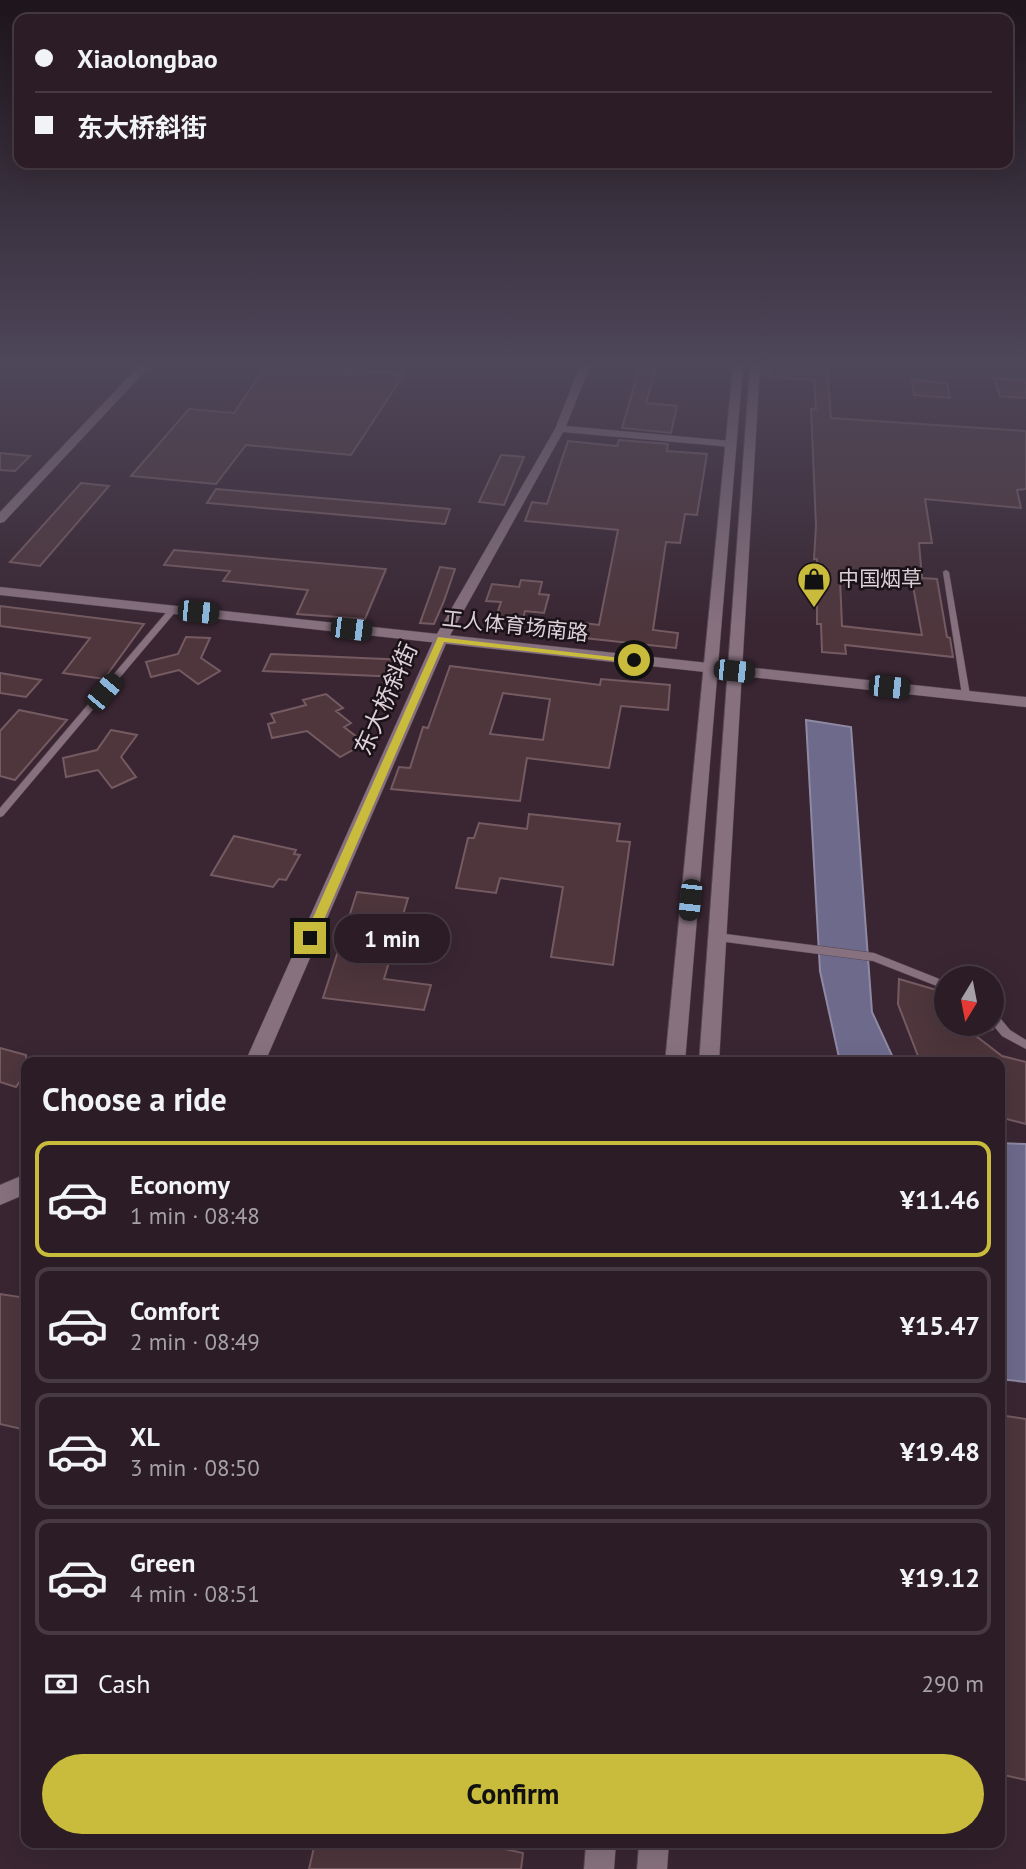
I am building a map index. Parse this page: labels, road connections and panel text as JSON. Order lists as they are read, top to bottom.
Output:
{
  "streets": {
    "street": ["工人体育场南路", "东大桥斜街"]
  },
  "crossings": [
    ["工人体育场南路", "东大桥斜街"]
  ],
  "places": {
    "shop": ["中国烟草"]
  },
  "north": "bottom",
  "page": {
    "banner": ["Xiaolongbao", "东大桥斜街"],
    "bubble": "1 min",
    "heading": "Choose a ride",
    "list": [
      {
        "name": "Economy",
        "note": "1 min · 08:48",
        "value": "¥11.46"
      },
      {
        "name": "Comfort",
        "note": "2 min · 08:49",
        "value": "¥15.47"
      },
      {
        "name": "XL",
        "note": "3 min · 08:50",
        "value": "¥19.48"
      },
      {
        "name": "Green",
        "note": "4 min · 08:51",
        "value": "¥19.12"
      }
    ],
    "pay": ["Cash", "290 m"],
    "buttons": "Confirm"
  }
}
